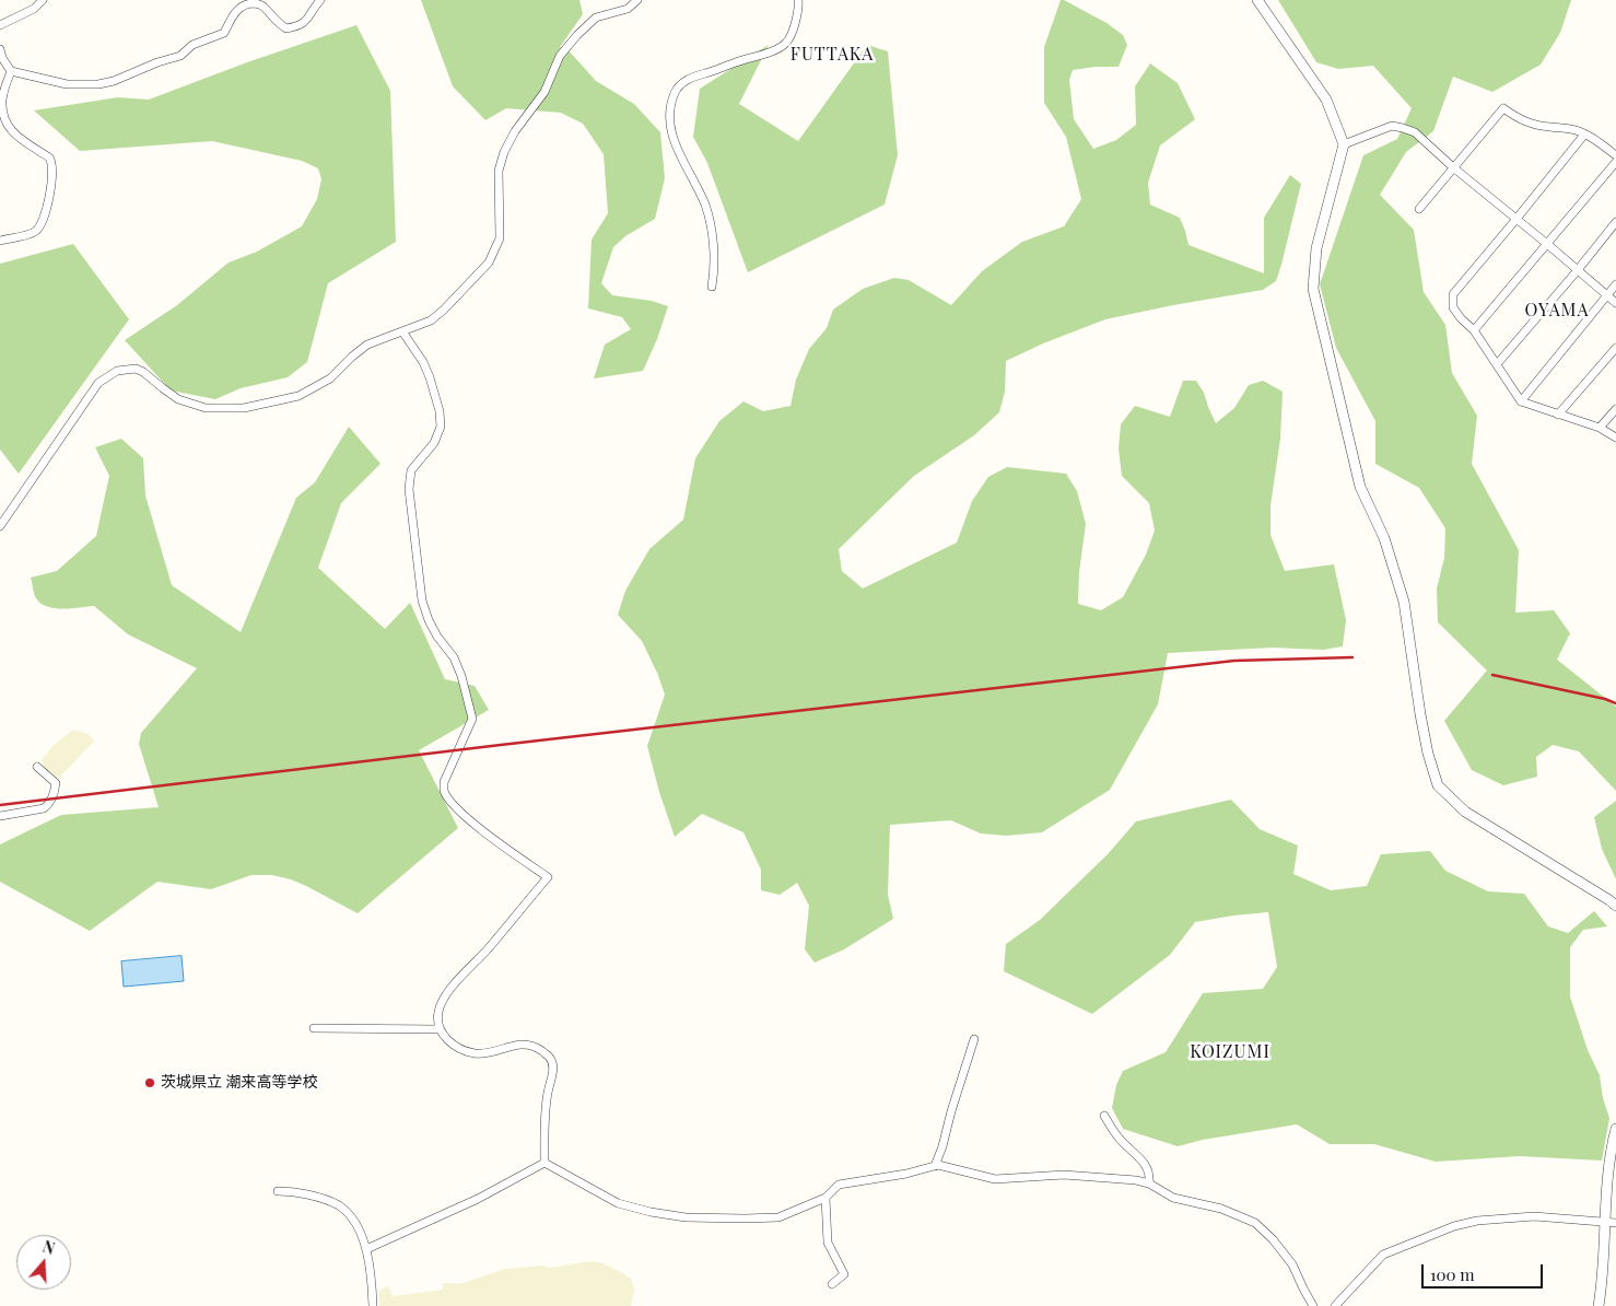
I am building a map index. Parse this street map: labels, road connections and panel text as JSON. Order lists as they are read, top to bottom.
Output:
{
  "districts": ["FUTTAKA", "OYAMA", "KOIZUMI"],
  "places": ["茨城県立 潮来高等学校"],
  "scale_bar": "100 m",
  "north": "top"
}
